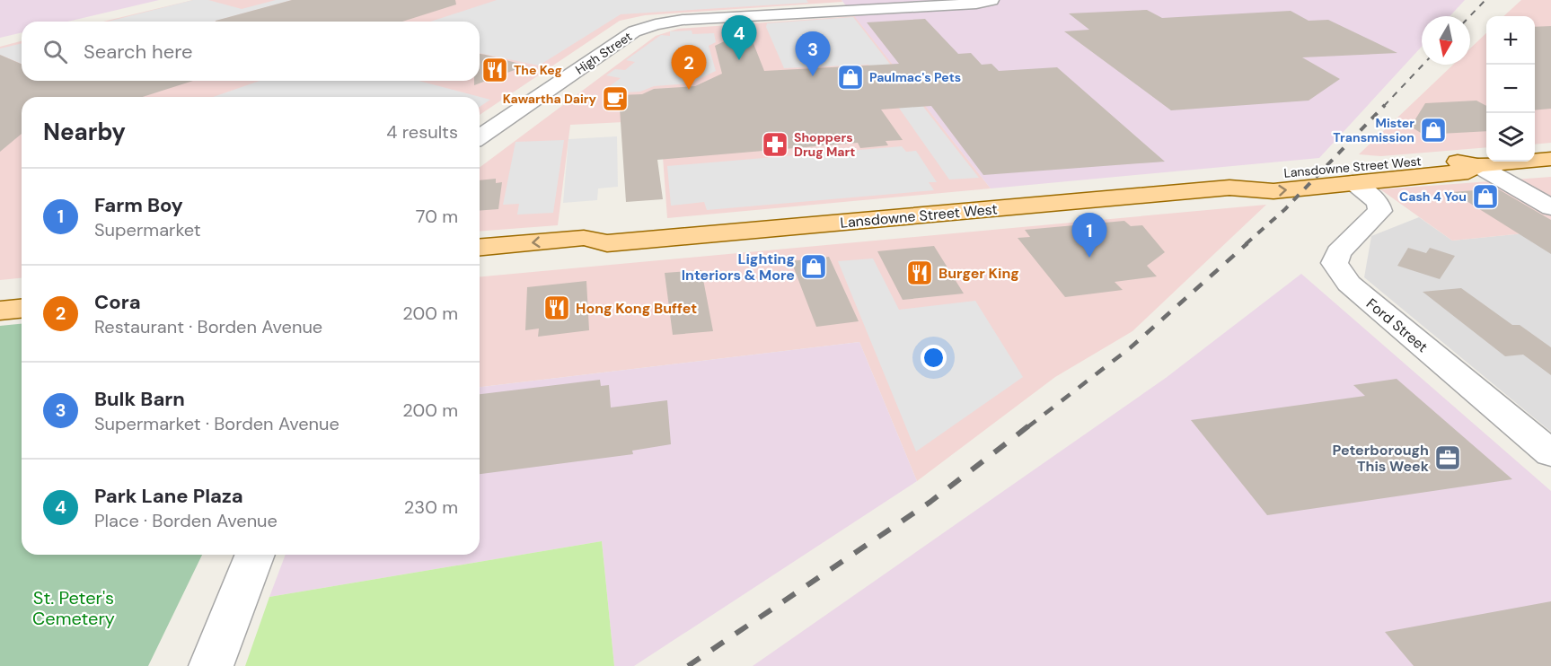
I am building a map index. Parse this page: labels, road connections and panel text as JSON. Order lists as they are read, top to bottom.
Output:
{
  "streets": {
    "main road": ["Lansdowne Street West"],
    "street": ["High Street", "Ford Street"]
  },
  "crossings": [
    ["Lansdowne Street West", "Ford Street"]
  ],
  "parks": ["St. Peter's Cemetery"],
  "places": {
    "restaurant": ["The Keg", "Burger King", "Hong Kong Buffet"],
    "shop": [
      "Paulmac's Pets",
      "Mister Transmission",
      "Cash 4 You",
      "Lighting Interiors & More"
    ],
    "cafe": ["Kawartha Dairy"],
    "pharmacy": ["Shoppers Drug Mart"],
    "office": ["Peterborough This Week"]
  },
  "north": "bottom",
  "page": {
    "pins": [
      "4",
      "3",
      "2",
      "1"
    ],
    "map_buttons": ["+", "−"],
    "search": "Search here",
    "heading": ["Nearby", "4 results"],
    "list": [
      {
        "mark": "1",
        "name": "Farm Boy",
        "note": "Supermarket",
        "value": "70 m"
      },
      {
        "mark": "2",
        "name": "Cora",
        "note": "Restaurant · Borden Avenue",
        "value": "200 m"
      },
      {
        "mark": "3",
        "name": "Bulk Barn",
        "note": "Supermarket · Borden Avenue",
        "value": "200 m"
      },
      {
        "mark": "4",
        "name": "Park Lane Plaza",
        "note": "Place · Borden Avenue",
        "value": "230 m"
      }
    ]
  }
}
